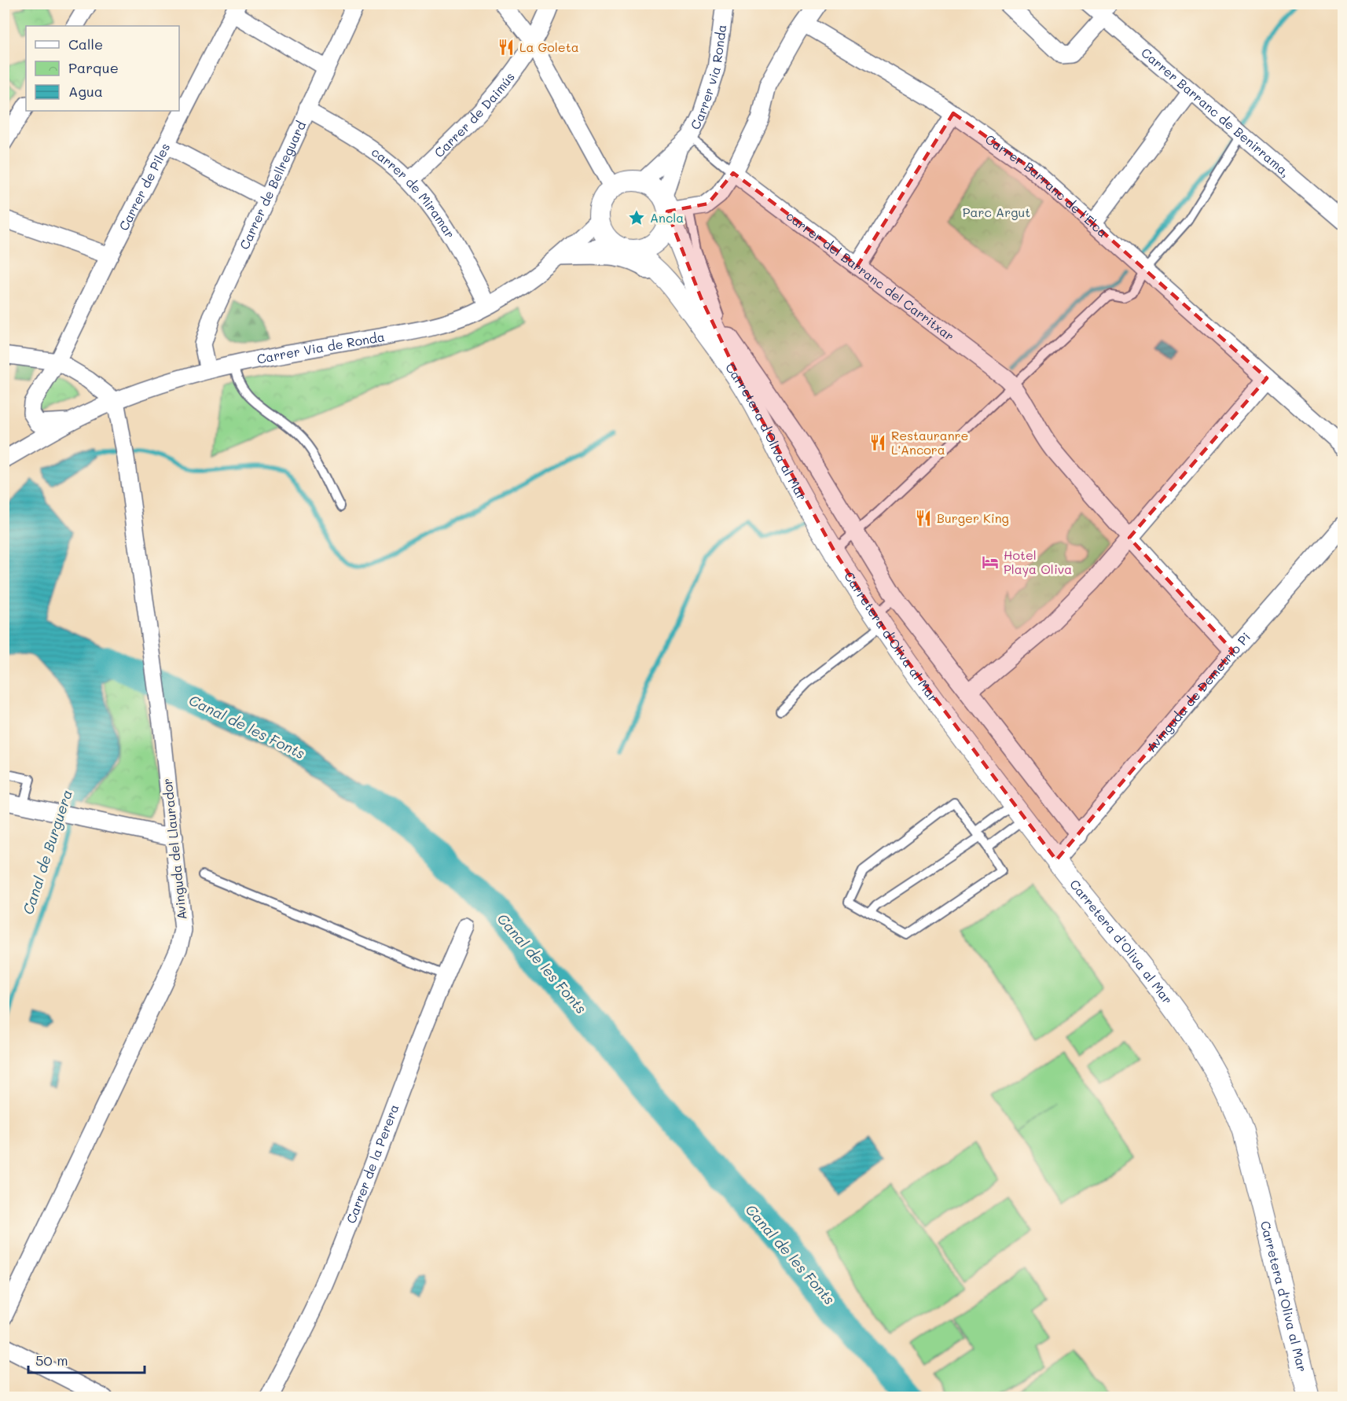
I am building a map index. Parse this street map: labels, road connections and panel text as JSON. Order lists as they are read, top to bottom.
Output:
{
  "streets": {
    "street": [
      "Carrer via Ronda",
      "Carrer de Daimús",
      "Carrer Barranc de Benirrama,",
      "Carrer de Bellreguard",
      "Carrer de Piles",
      "Carrer Barranc de l'Elca",
      "carrer de Miramar",
      "carrer del Barranc del Carritxar",
      "Carrer Via de Ronda",
      "Carretera d'Oliva al Mar",
      "Carretera d’Oliva al Mar",
      "Avinguda de Demetrio Pi",
      "Avinguda del Llaurador",
      "Carrer de la Perera"
    ]
  },
  "crossings": [
    ["Carrer via Ronda", "Carrer Via de Ronda"],
    ["Carrer via Ronda", "Carretera d'Oliva al Mar"],
    ["Carrer de Daimús", "carrer de Miramar"],
    ["Carrer de Bellreguard", "carrer de Miramar"],
    ["Carrer de Bellreguard", "Carrer Via de Ronda"],
    ["Carrer de Piles", "Carrer Via de Ronda"],
    ["carrer de Miramar", "Carrer Via de Ronda"],
    ["Carrer Via de Ronda", "Carretera d'Oliva al Mar"],
    ["Carrer Via de Ronda", "Avinguda del Llaurador"],
    ["Carretera d'Oliva al Mar", "Carretera d’Oliva al Mar"],
    ["Carretera d’Oliva al Mar", "Avinguda de Demetrio Pi"]
  ],
  "water": ["Canal de les Fonts", "Canal de Burguera"],
  "parks": ["Parc Argut"],
  "places": {
    "restaurant": ["La Goleta", "Restauranre L'Ancora", "Burger King"],
    "place": ["Ancla"],
    "hotel": ["Hotel Playa Oliva"]
  },
  "legend": ["Calle", "Parque", "Agua"],
  "scale_bar": "50 m"
}
